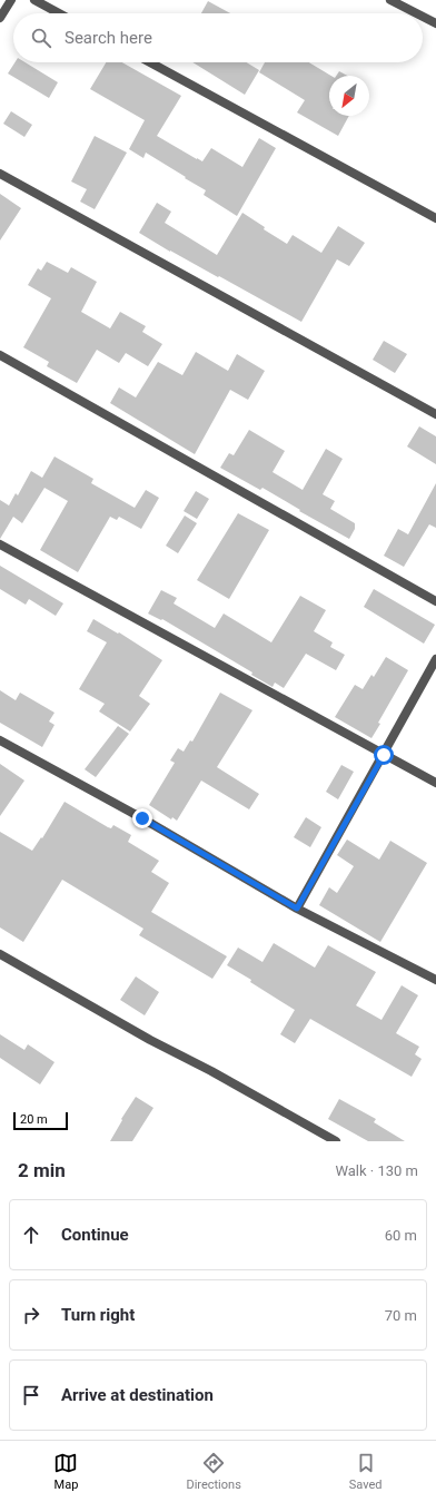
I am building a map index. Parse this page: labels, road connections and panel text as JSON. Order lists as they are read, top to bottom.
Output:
{
  "scale_bar": "20 m",
  "north": "bottom left",
  "page": {
    "search": "Search here",
    "scale": "20 m",
    "heading": ["2 min", "Walk · 130 m"],
    "list": [
      ["Continue", "60 m"],
      ["Turn right", "70 m"],
      "Arrive at destination"
    ],
    "nav": ["Map", "Directions", "Saved"]
  }
}
